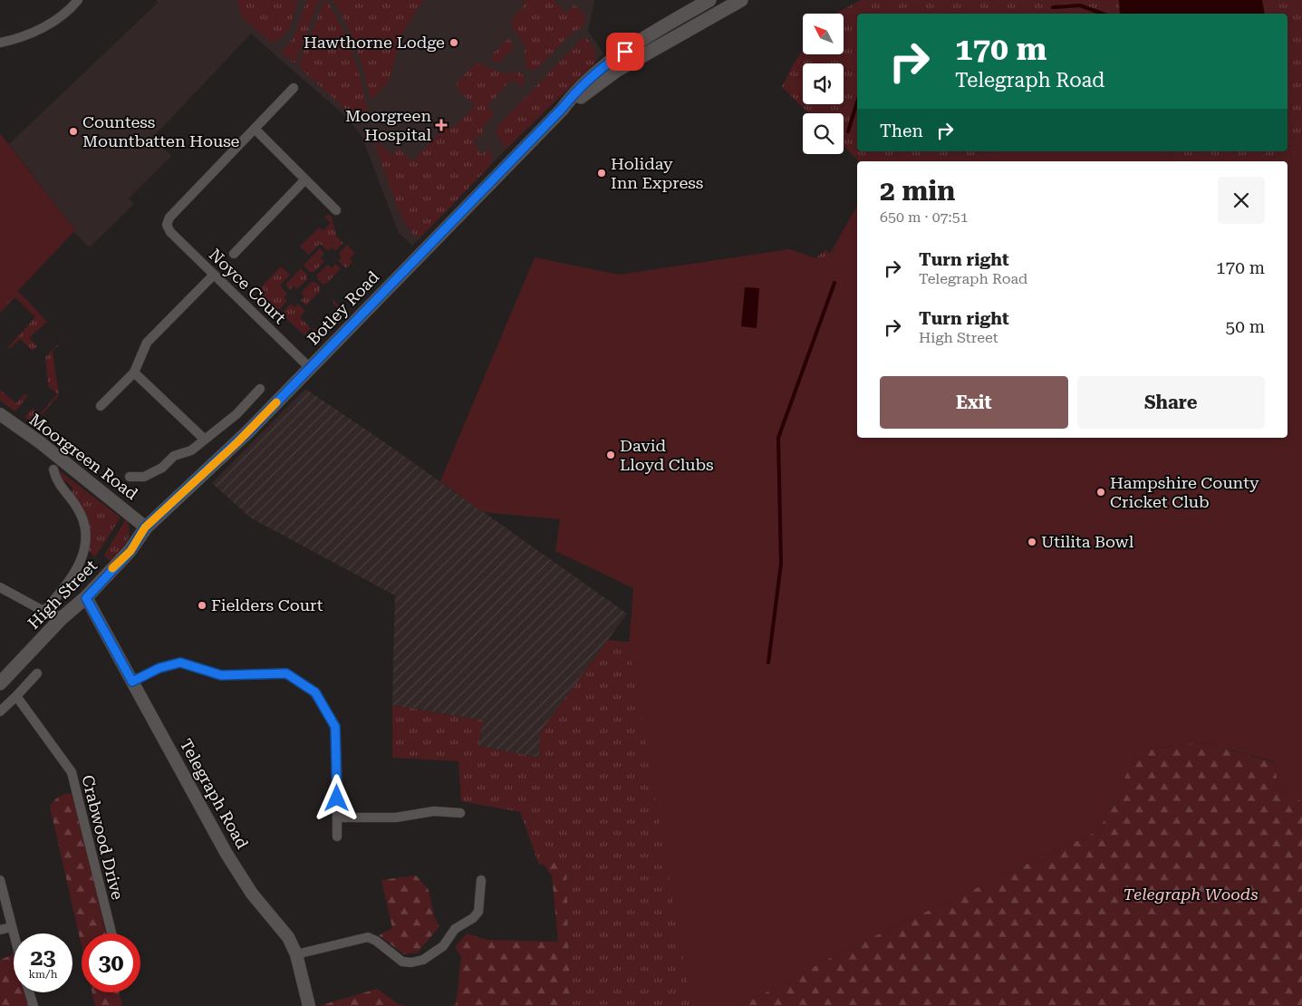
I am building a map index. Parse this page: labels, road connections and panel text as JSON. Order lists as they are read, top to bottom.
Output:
{
  "streets": {
    "main road": ["Botley Road", "High Street"],
    "street": [
      "Noyce Court",
      "Moorgreen Road",
      "Telegraph Road",
      "Crabwood Drive"
    ]
  },
  "crossings": [
    ["Noyce Court", "Botley Road"],
    ["Botley Road", "Moorgreen Road"],
    ["Botley Road", "High Street"],
    ["Moorgreen Road", "High Street"],
    ["High Street", "Telegraph Road"]
  ],
  "parks": ["Telegraph Woods"],
  "places": {
    "other": [
      "Hawthorne Lodge",
      "Countess Mountbatten House",
      "Holiday Inn Express",
      "David Lloyd Clubs",
      "Hampshire County Cricket Club",
      "Utilita Bowl",
      "Fielders Court"
    ],
    "health": ["Moorgreen Hospital"]
  },
  "north": "top left",
  "page": {
    "turn": ["170 m", "Telegraph Road"],
    "then": "Then",
    "heading": ["2 min", "650 m · 07:51"],
    "list": [
      {
        "name": "Turn right",
        "note": "Telegraph Road",
        "value": "170 m"
      },
      {
        "name": "Turn right",
        "note": "High Street",
        "value": "50 m"
      }
    ],
    "buttons": ["Exit", "Share"],
    "speed": "23 km/h",
    "limit": "30"
  }
}
